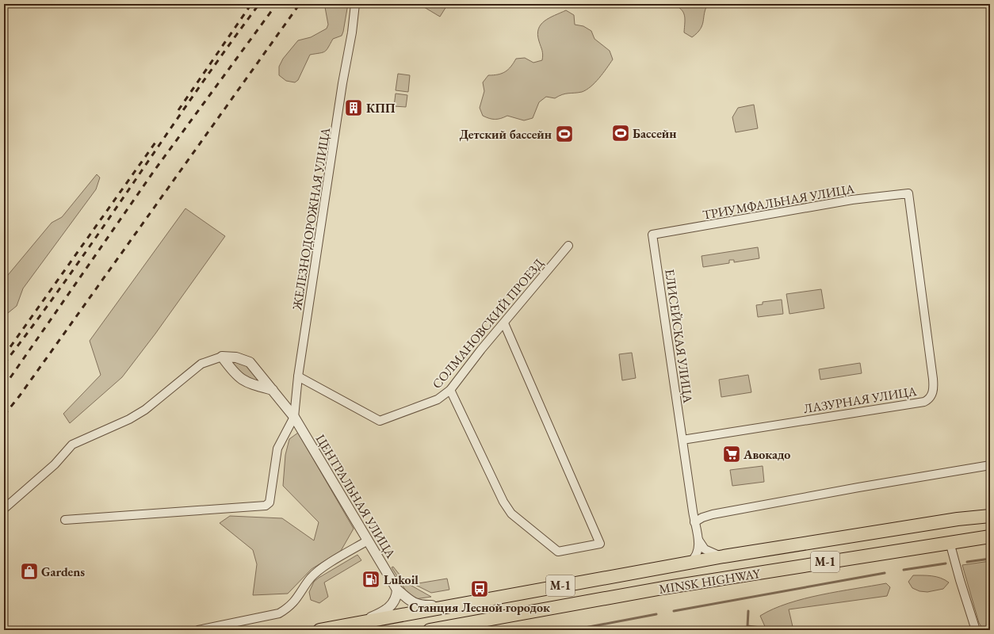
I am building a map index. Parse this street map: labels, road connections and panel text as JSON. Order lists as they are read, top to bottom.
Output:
{
  "streets": {
    "highway": ["М-1", "MINSK HIGHWAY"],
    "street": [
      "ТРИУМФАЛЬНАЯ УЛИЦА",
      "ЖЕЛЕЗНОДОРОЖНАЯ УЛИЦА",
      "СОЛМАНОВСКИЙ ПРОЕЗД",
      "ЕЛИСЕЙСКАЯ УЛИЦА",
      "ЛАЗУРНАЯ УЛИЦА",
      "ЦЕНТРАЛЬНАЯ УЛИЦА"
    ]
  },
  "crossings": [
    ["ТРИУМФАЛЬНАЯ УЛИЦА", "ЕЛИСЕЙСКАЯ УЛИЦА"],
    ["ТРИУМФАЛЬНАЯ УЛИЦА", "ЛАЗУРНАЯ УЛИЦА"],
    ["ЖЕЛЕЗНОДОРОЖНАЯ УЛИЦА", "СОЛМАНОВСКИЙ ПРОЕЗД"],
    ["ЖЕЛЕЗНОДОРОЖНАЯ УЛИЦА", "ЦЕНТРАЛЬНАЯ УЛИЦА"],
    ["ЕЛИСЕЙСКАЯ УЛИЦА", "ЛАЗУРНАЯ УЛИЦА"],
    ["ЕЛИСЕЙСКАЯ УЛИЦА", "MINSK HIGHWAY"],
    ["ЦЕНТРАЛЬНАЯ УЛИЦА", "MINSK HIGHWAY"]
  ],
  "places": {
    "building": ["КПП"],
    "sports": ["Бассейн", "Детский бассейн"],
    "supermarket": ["Авокадо"],
    "shop": ["Gardens"],
    "fuel station": ["Lukoil"],
    "bus stop": ["Станция Лесной городок"]
  }
}
